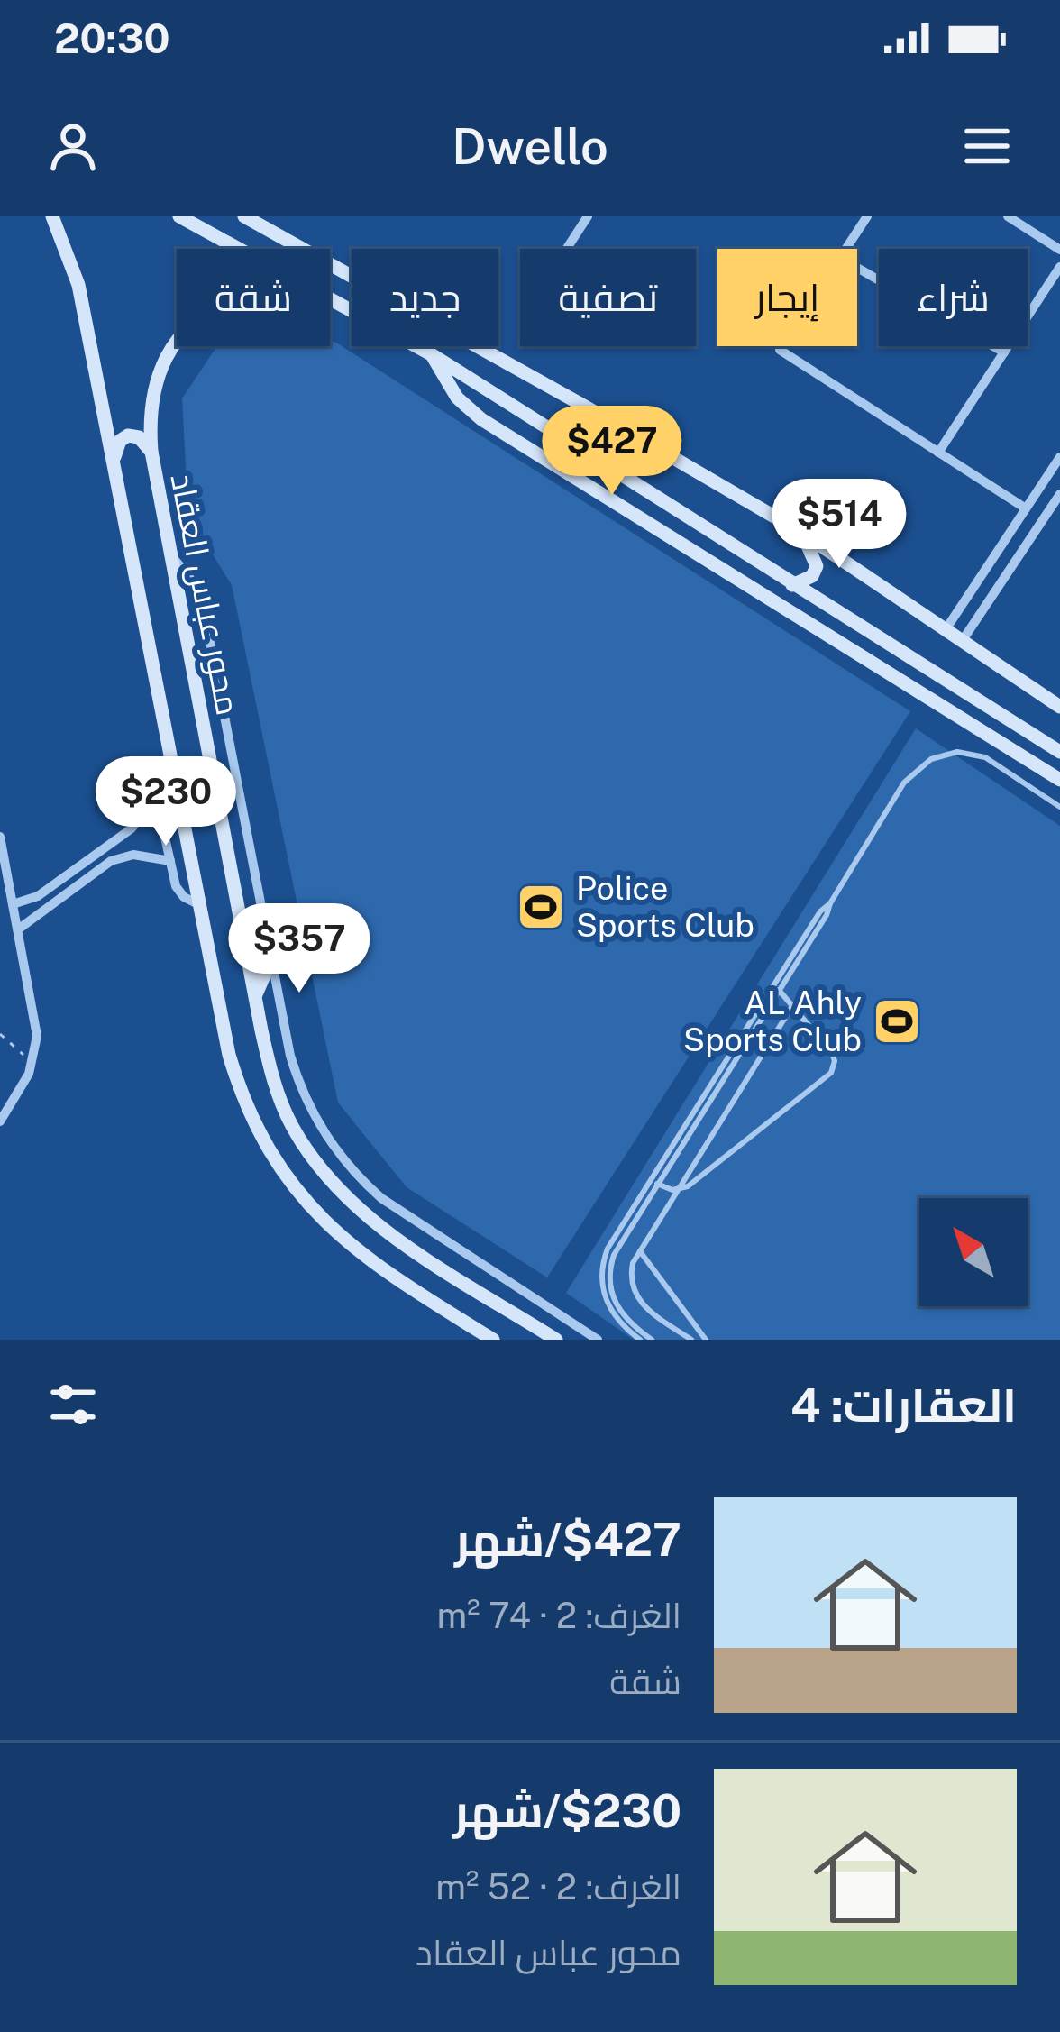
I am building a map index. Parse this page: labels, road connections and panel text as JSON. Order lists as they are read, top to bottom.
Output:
{
  "streets": {
    "main road": ["محور عباس العقاد"]
  },
  "places": {
    "sports": ["Police Sports Club", "AL Ahly Sports Club"]
  },
  "north": "top left",
  "page": {
    "status": "20:30",
    "header": "Dwello",
    "chip": [
      "شراء",
      "إيجار",
      "تصفية",
      "جديد",
      "شقة"
    ],
    "price": [
      "$427",
      "$514",
      "$230",
      "$357"
    ],
    "heading": "العقارات: 4",
    "list": [
      {
        "name": "$427/شهر",
        "note": "الغرف: 2 · 74 m² · شقة"
      },
      {
        "name": "$230/شهر",
        "note": "الغرف: 2 · 52 m² · محور عباس العقاد"
      }
    ]
  }
}
